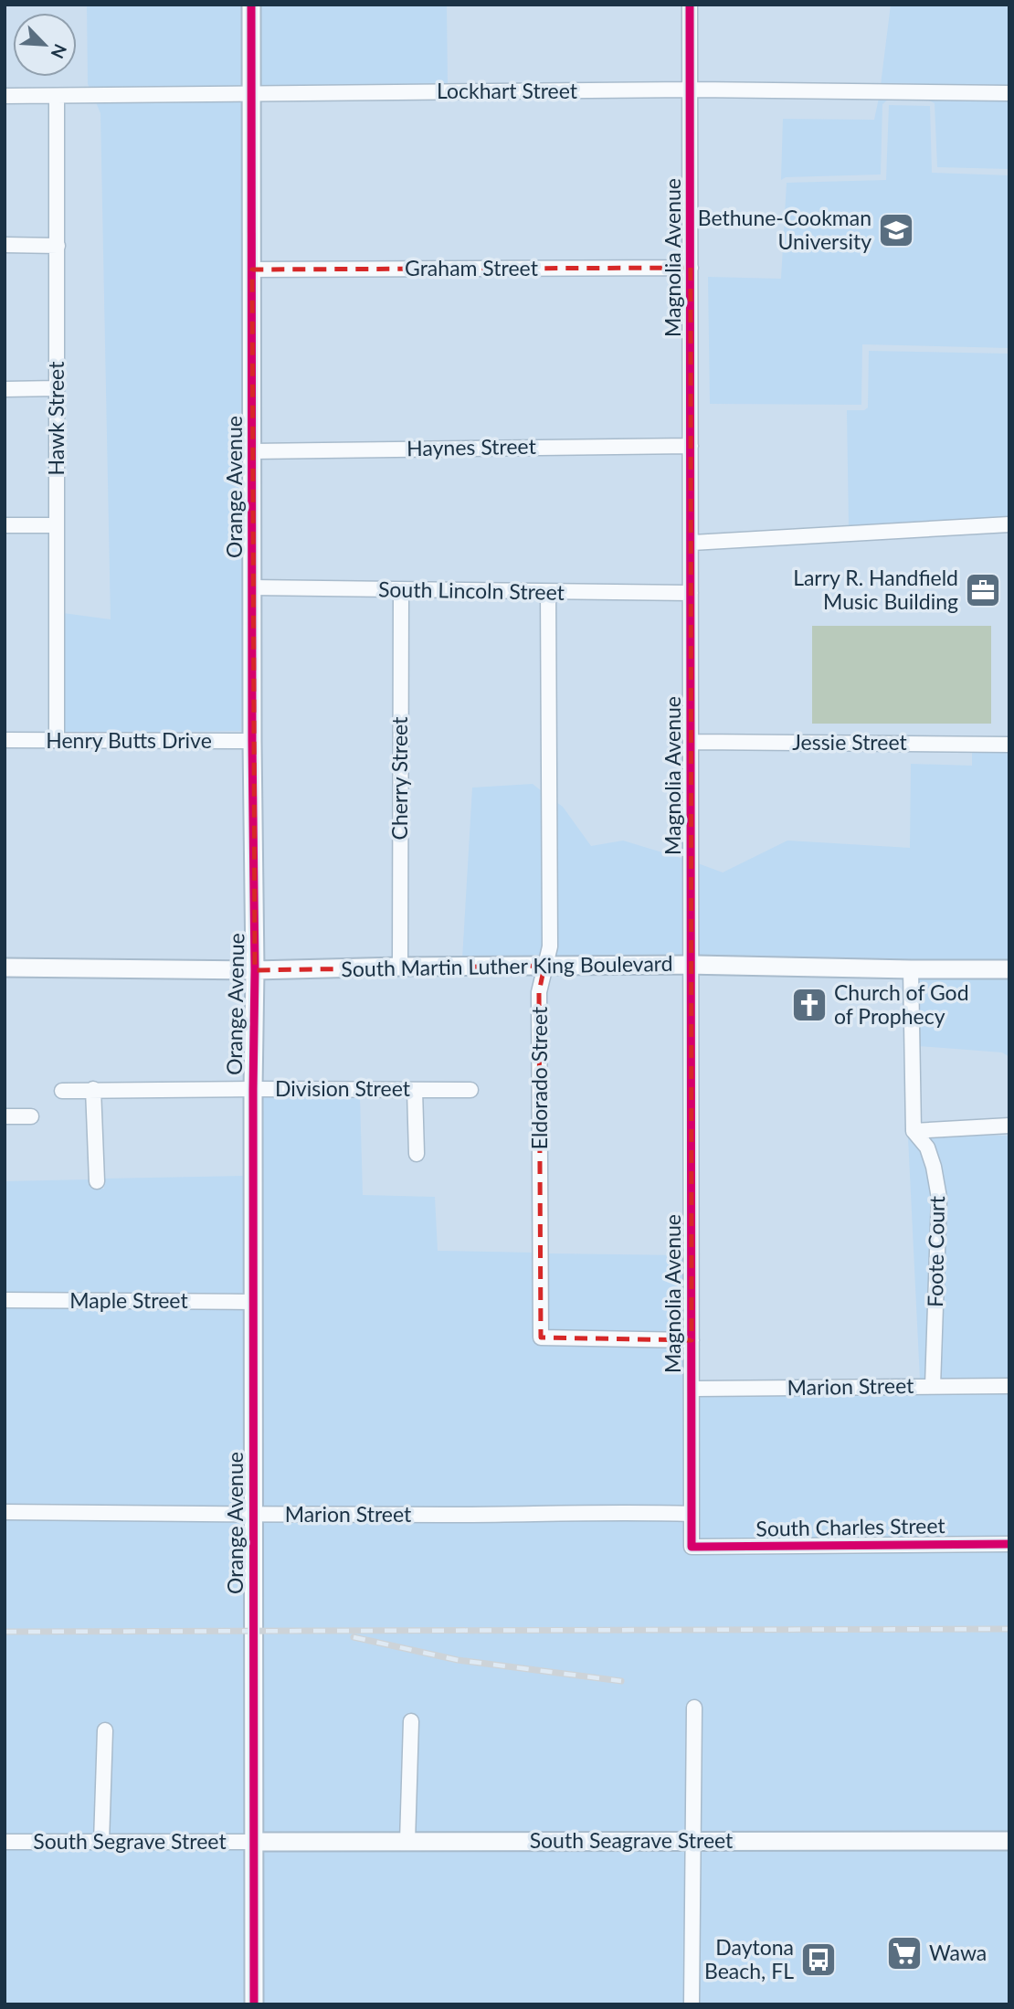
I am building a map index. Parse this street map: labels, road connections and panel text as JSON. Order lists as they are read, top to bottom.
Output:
{
  "streets": {
    "street": [
      "Lockhart Street",
      "Magnolia Avenue",
      "Graham Street",
      "Hawk Street",
      "Haynes Street",
      "Orange Avenue",
      "South Lincoln Street",
      "Henry Butts Drive",
      "Jessie Street",
      "Cherry Street",
      "South Martin Luther King Boulevard",
      "Eldorado Street",
      "Division Street",
      "Foote Court",
      "Maple Street",
      "Marion Street",
      "South Charles Street",
      "South Seagrave Street",
      "South Segrave Street"
    ]
  },
  "crossings": [
    ["Lockhart Street", "Magnolia Avenue"],
    ["Lockhart Street", "Hawk Street"],
    ["Lockhart Street", "Orange Avenue"],
    ["Magnolia Avenue", "Graham Street"],
    ["Magnolia Avenue", "Haynes Street"],
    ["Magnolia Avenue", "South Lincoln Street"],
    ["Magnolia Avenue", "Jessie Street"],
    ["Magnolia Avenue", "South Martin Luther King Boulevard"],
    ["Magnolia Avenue", "Eldorado Street"],
    ["Magnolia Avenue", "Marion Street"],
    ["Magnolia Avenue", "South Charles Street"],
    ["Graham Street", "Orange Avenue"],
    ["Hawk Street", "Henry Butts Drive"],
    ["Haynes Street", "Orange Avenue"],
    ["Orange Avenue", "South Lincoln Street"],
    ["Orange Avenue", "Henry Butts Drive"],
    ["Orange Avenue", "South Martin Luther King Boulevard"],
    ["Orange Avenue", "Division Street"],
    ["Orange Avenue", "Maple Street"],
    ["Orange Avenue", "Marion Street"],
    ["Orange Avenue", "South Seagrave Street"],
    ["Orange Avenue", "South Segrave Street"],
    ["South Lincoln Street", "Cherry Street"],
    ["South Lincoln Street", "Eldorado Street"],
    ["Cherry Street", "South Martin Luther King Boulevard"],
    ["South Martin Luther King Boulevard", "Eldorado Street"],
    ["Foote Court", "Marion Street"],
    ["South Seagrave Street", "South Segrave Street"]
  ],
  "places": {
    "school or university": ["Bethune-Cookman University"],
    "office": ["Larry R. Handfield Music Building"],
    "church": ["Church of God of Prophecy"],
    "supermarket": ["Wawa"],
    "bus stop": ["Daytona Beach, FL"]
  },
  "north": "bottom right"
}
